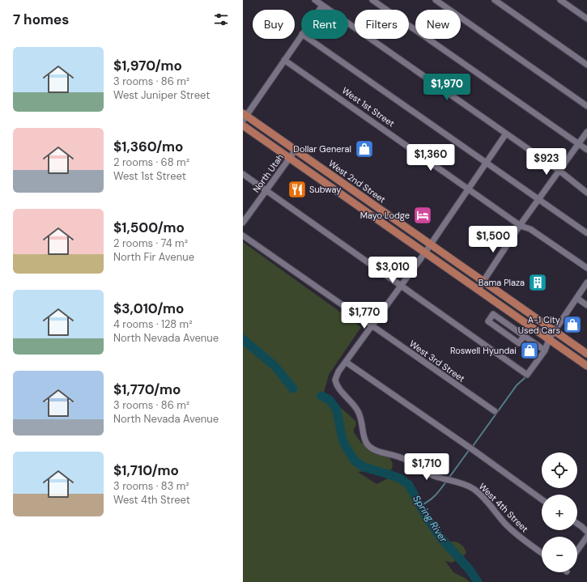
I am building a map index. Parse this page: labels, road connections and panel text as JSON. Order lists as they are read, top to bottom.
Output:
{
  "streets": {
    "main road": ["West 2nd Street"],
    "street": [
      "West 1st Street",
      "North Utah",
      "West 3rd Street",
      "West 4th Street"
    ]
  },
  "crossings": [
    ["North Utah", "West 2nd Street"]
  ],
  "water": ["Spring River"],
  "places": {
    "shop": ["Dollar General", "A-1 City Used Cars", "Roswell Hyundai"],
    "restaurant": ["Subway"],
    "hotel": ["Mayo Lodge"],
    "building": ["Bama Plaza"]
  },
  "page": {
    "heading": "7 homes",
    "chip": [
      "Buy",
      "Rent",
      "Filters",
      "New"
    ],
    "list": [
      {
        "name": "$1,970/mo",
        "note": "3 rooms · 86 m² · West Juniper Street"
      },
      {
        "name": "$1,360/mo",
        "note": "2 rooms · 68 m² · West 1st Street"
      },
      {
        "name": "$1,500/mo",
        "note": "2 rooms · 74 m² · North Fir Avenue"
      },
      {
        "name": "$3,010/mo",
        "note": "4 rooms · 128 m² · North Nevada Avenue"
      },
      {
        "name": "$1,770/mo",
        "note": "3 rooms · 86 m² · North Nevada Avenue"
      },
      {
        "name": "$1,710/mo",
        "note": "3 rooms · 83 m² · West 4th Street"
      }
    ],
    "price": [
      "$1,970",
      "$1,360",
      "$923",
      "$1,500",
      "$3,010",
      "$1,770",
      "$1,710"
    ],
    "map_buttons": ["+", "−"]
  }
}
